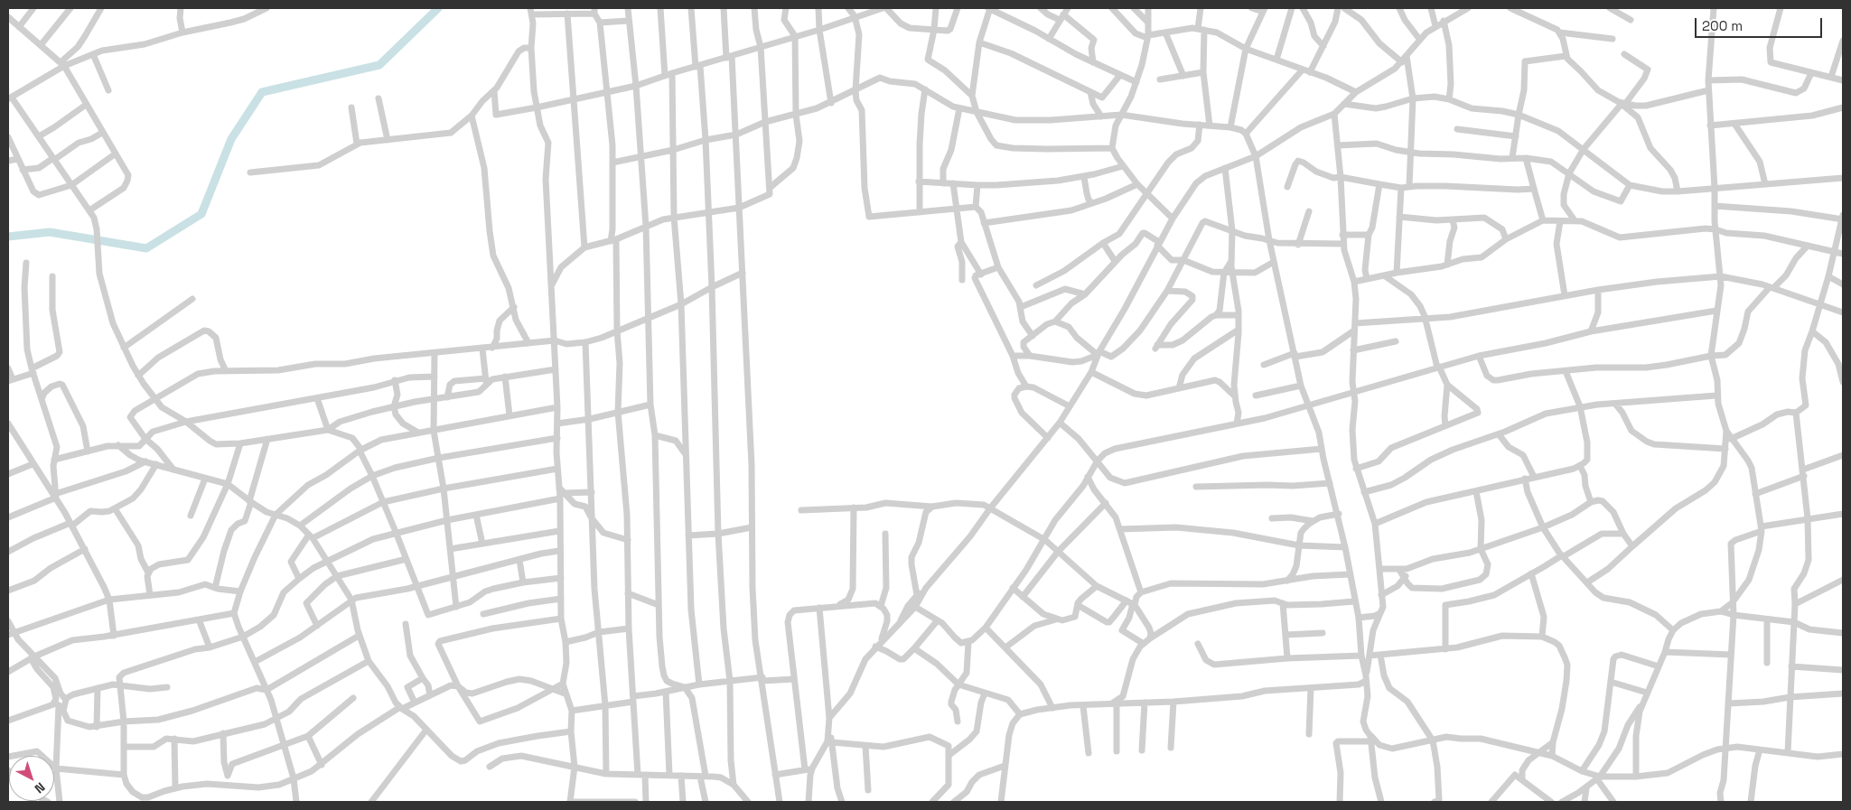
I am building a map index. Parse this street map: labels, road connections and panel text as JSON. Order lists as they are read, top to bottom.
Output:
{
  "scale_bar": "200 m",
  "north": "bottom right"
}
